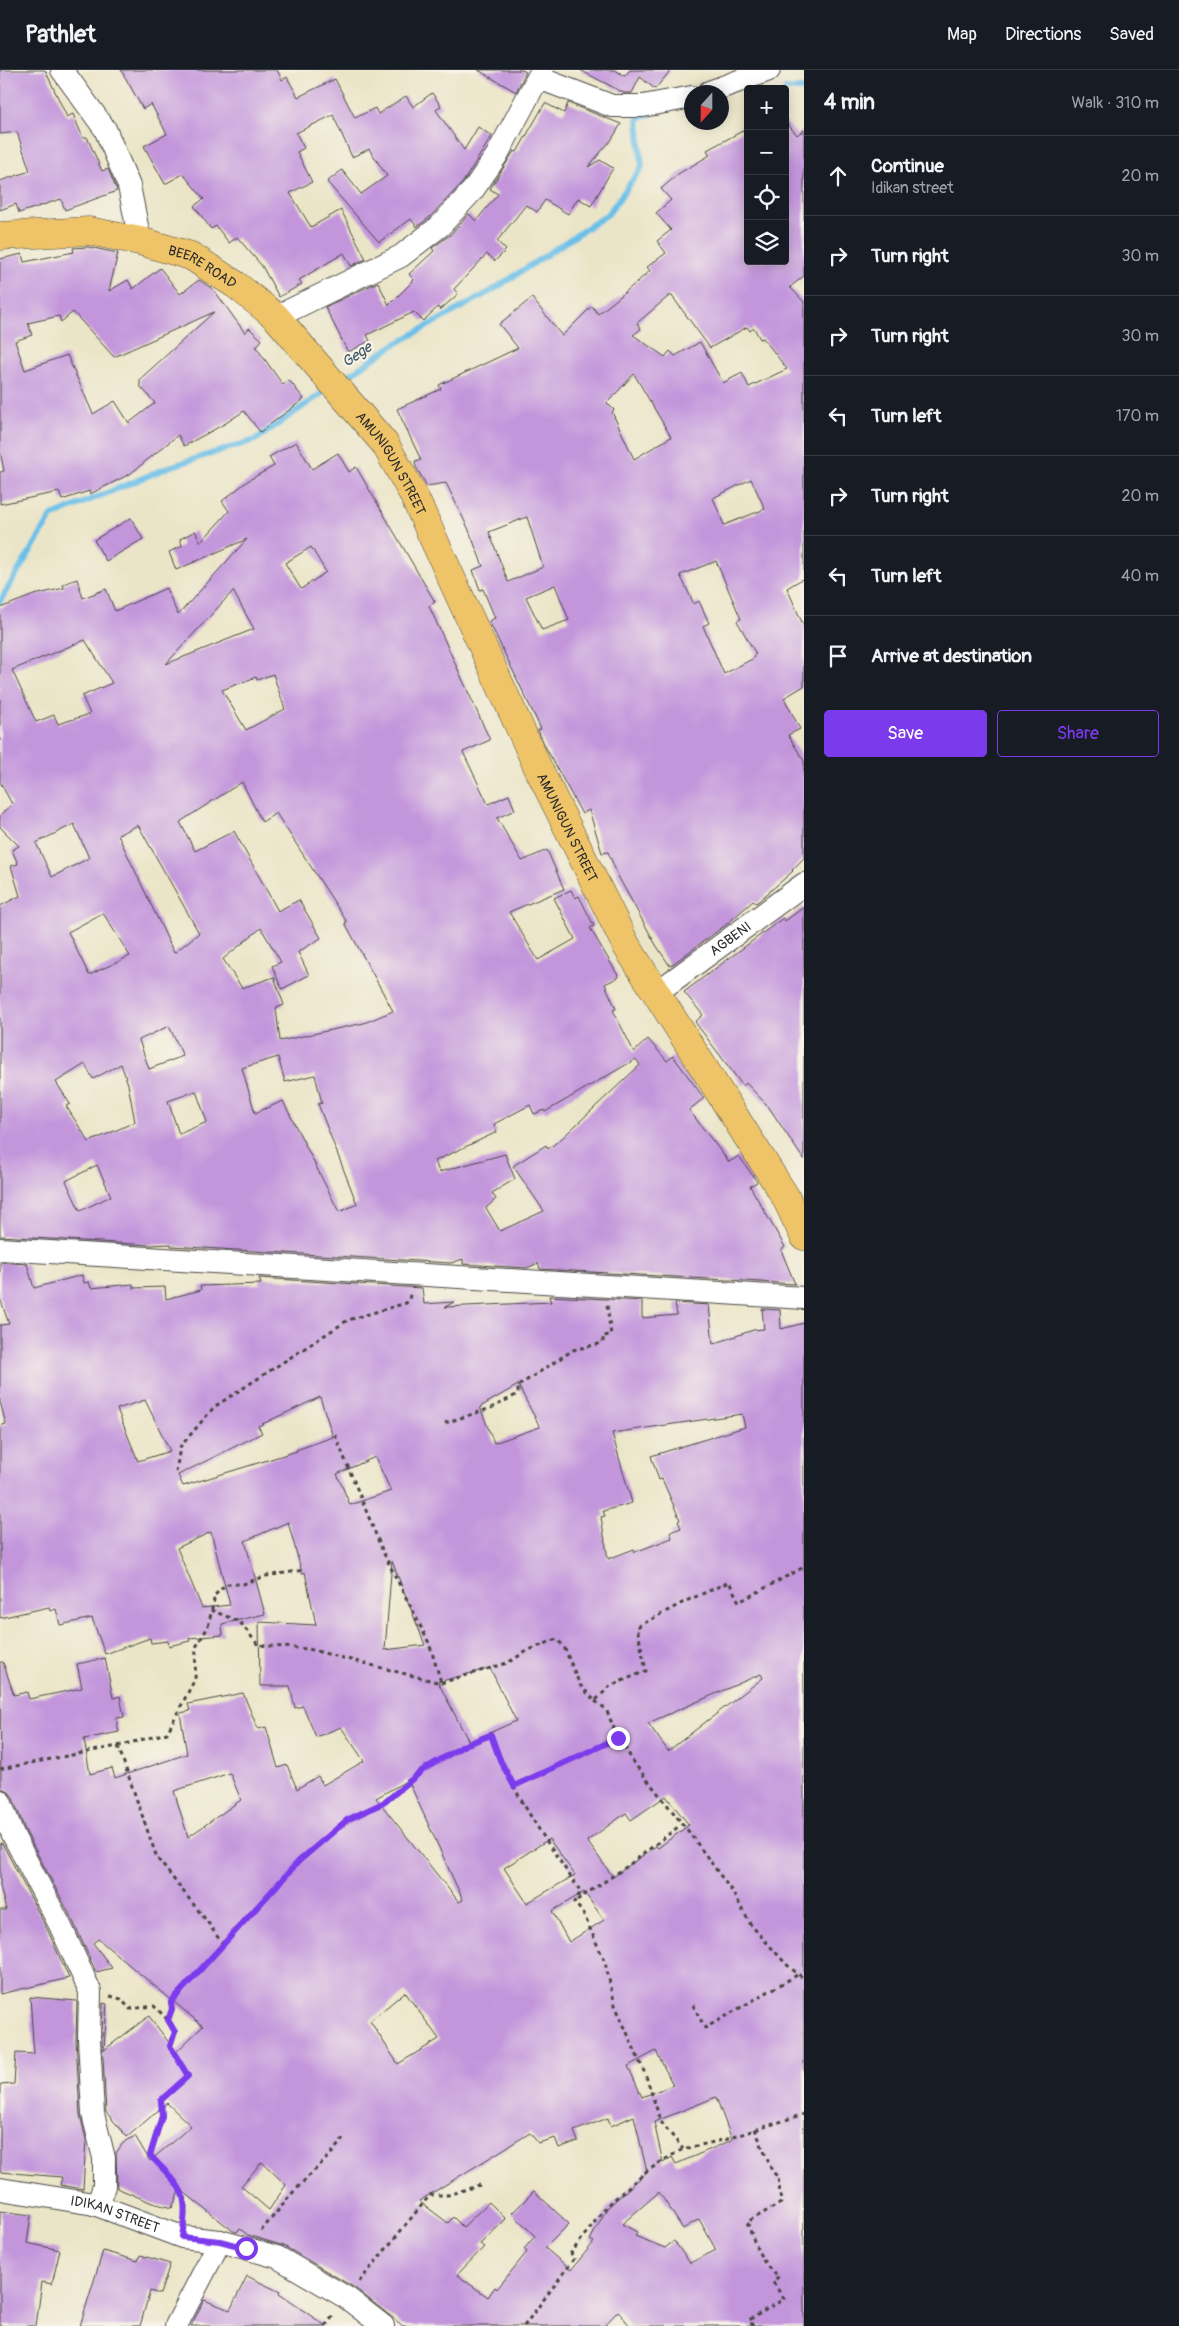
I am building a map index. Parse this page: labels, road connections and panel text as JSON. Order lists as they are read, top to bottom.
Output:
{
  "streets": {
    "main road": ["BEERE ROAD", "AMUNIGUN STREET"],
    "street": ["AGBENI", "IDIKAN STREET"]
  },
  "crossings": [
    ["BEERE ROAD", "AMUNIGUN STREET"],
    ["AMUNIGUN STREET", "AGBENI"]
  ],
  "water": ["Gege"],
  "north": "bottom",
  "page": {
    "header": "Pathlet",
    "nav": ["Map", "Directions", "Saved"],
    "heading": ["4 min", "Walk · 310 m"],
    "map_buttons": ["+", "−"],
    "list": [
      ["Continue", "Idikan street", "20 m"],
      ["Turn right", "30 m"],
      ["Turn right", "30 m"],
      ["Turn left", "170 m"],
      ["Turn right", "20 m"],
      ["Turn left", "40 m"],
      "Arrive at destination"
    ],
    "buttons": ["Save", "Share"]
  }
}
